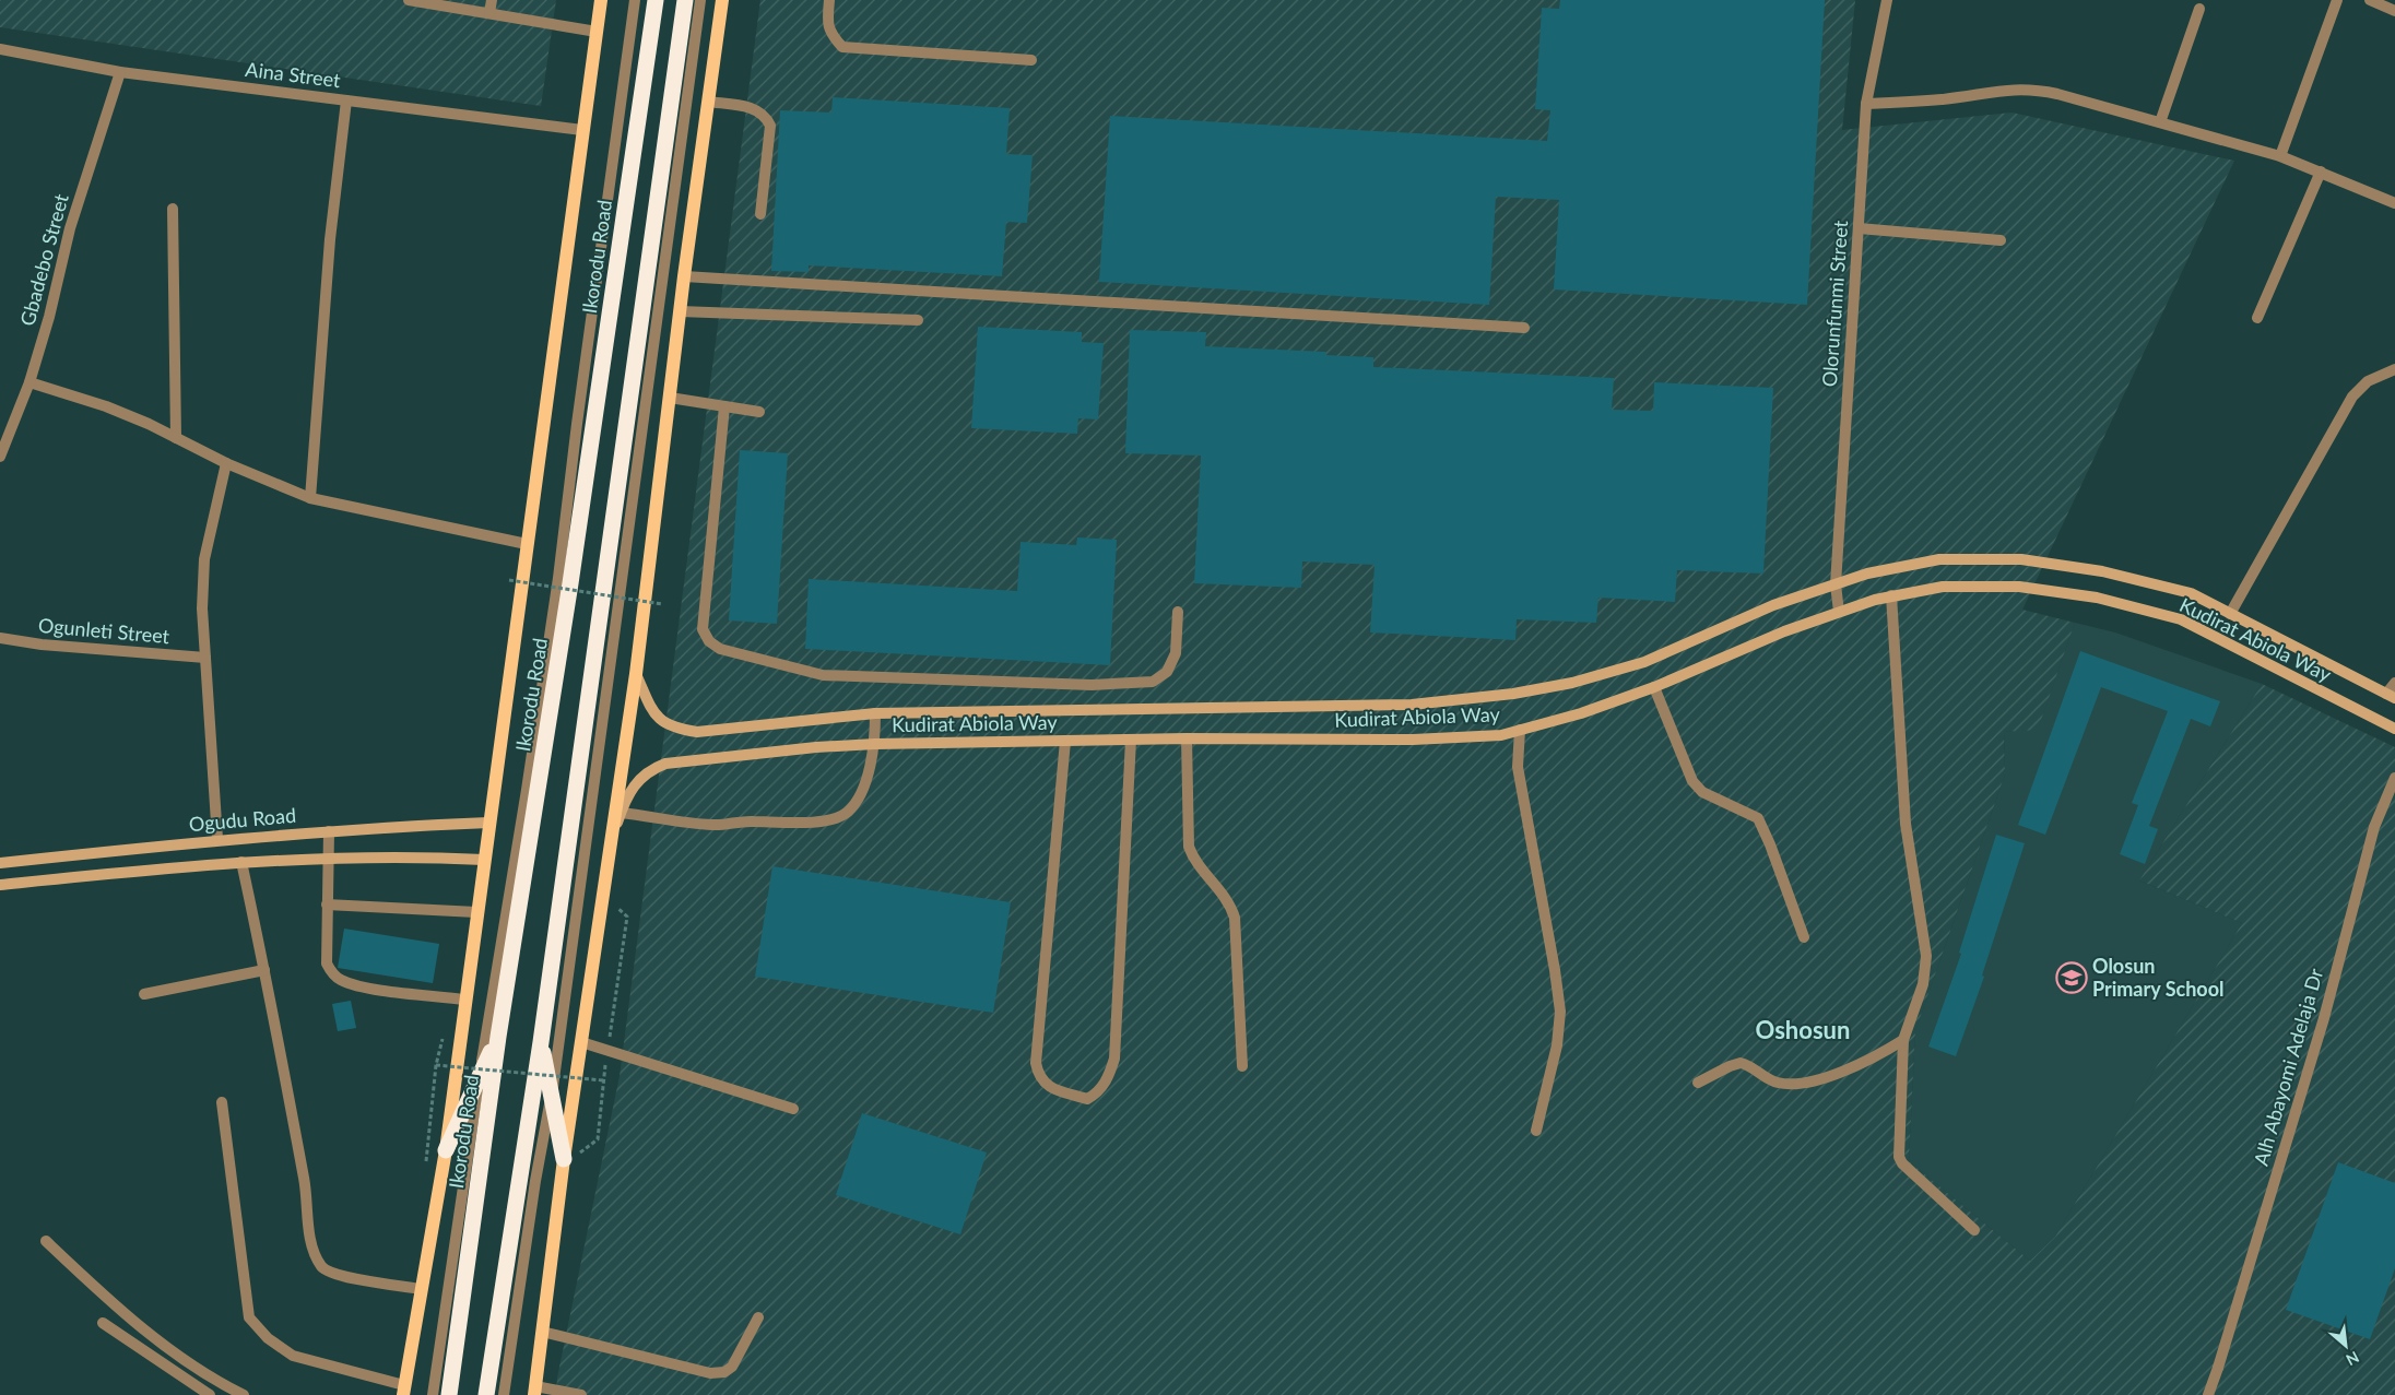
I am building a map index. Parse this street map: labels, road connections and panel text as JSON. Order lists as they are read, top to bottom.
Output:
{
  "streets": {
    "highway": ["Ikorodu Road"],
    "main road": ["Kudirat Abiola Way", "Ogudu Road"],
    "street": [
      "Aina Street",
      "Gbadebo Street",
      "Olorunfunmi Street",
      "Ogunleti Street",
      "Alh Abayomi Adelaja Dr"
    ]
  },
  "crossings": [
    ["Aina Street", "Ikorodu Road"],
    ["Aina Street", "Gbadebo Street"],
    ["Ikorodu Road", "Ogudu Road"],
    ["Olorunfunmi Street", "Kudirat Abiola Way"]
  ],
  "districts": ["Oshosun"],
  "places": {
    "school or university": ["Olosun Primary School"]
  },
  "north": "bottom right"
}
